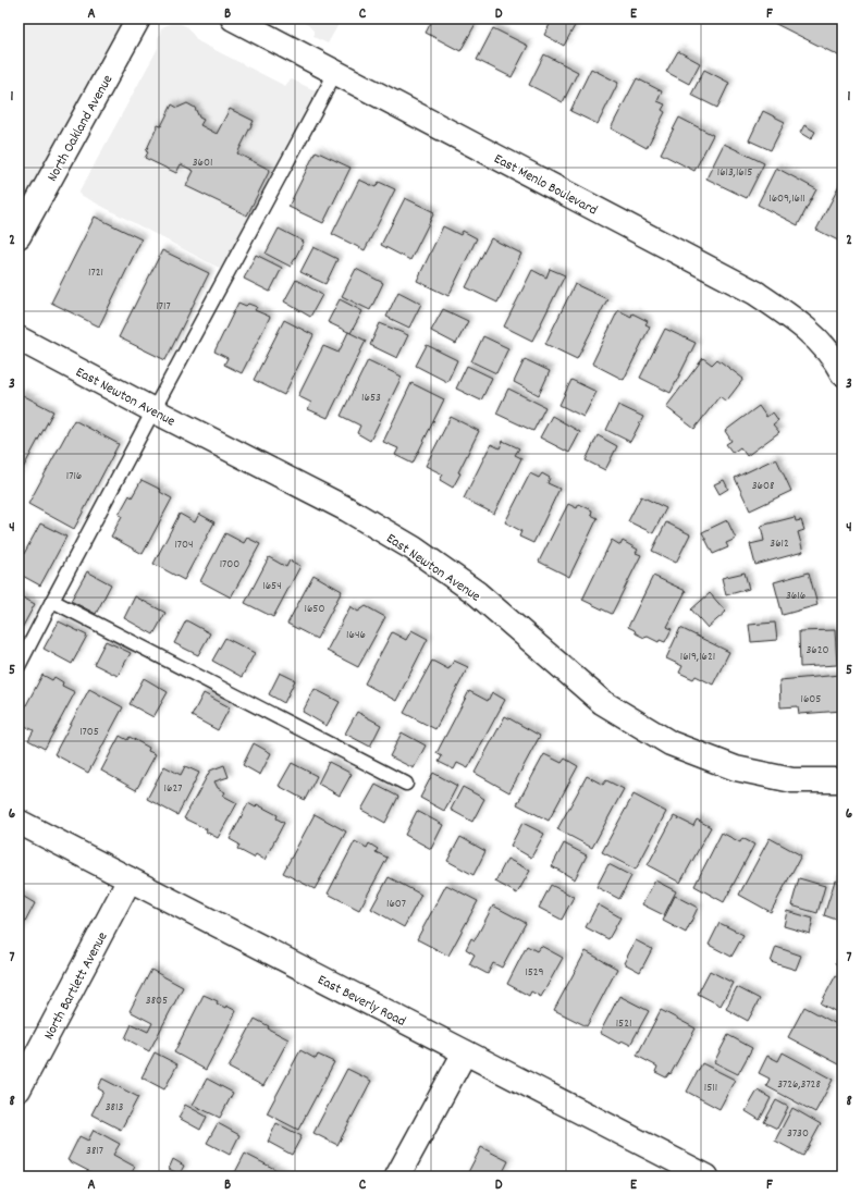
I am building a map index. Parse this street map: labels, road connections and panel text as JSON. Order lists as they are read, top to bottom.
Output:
{
  "streets": {
    "street": [
      "North Oakland Avenue",
      "East Menlo Boulevard",
      "East Newton Avenue",
      "North Bartlett Avenue",
      "East Beverly Road"
    ]
  },
  "crossings": [
    ["North Bartlett Avenue", "East Beverly Road"]
  ],
  "house_numbers": [
    "3601",
    "1613,1615",
    "1609,1611",
    "1721",
    "1717",
    "1653",
    "1716",
    "3608",
    "3612",
    "1704",
    "1700",
    "1654",
    "3616",
    "1650",
    "1646",
    "3620",
    "1619,1621",
    "1605",
    "1705",
    "1627",
    "1607",
    "1529",
    "3805",
    "1521",
    "3726,3728",
    "1511",
    "3813",
    "3730",
    "3817"
  ],
  "grid": {
    "columns": [
      "A",
      "B",
      "C",
      "D",
      "E",
      "F"
    ],
    "rows": [
      "1",
      "2",
      "3",
      "4",
      "5",
      "6",
      "7",
      "8"
    ]
  }
}
